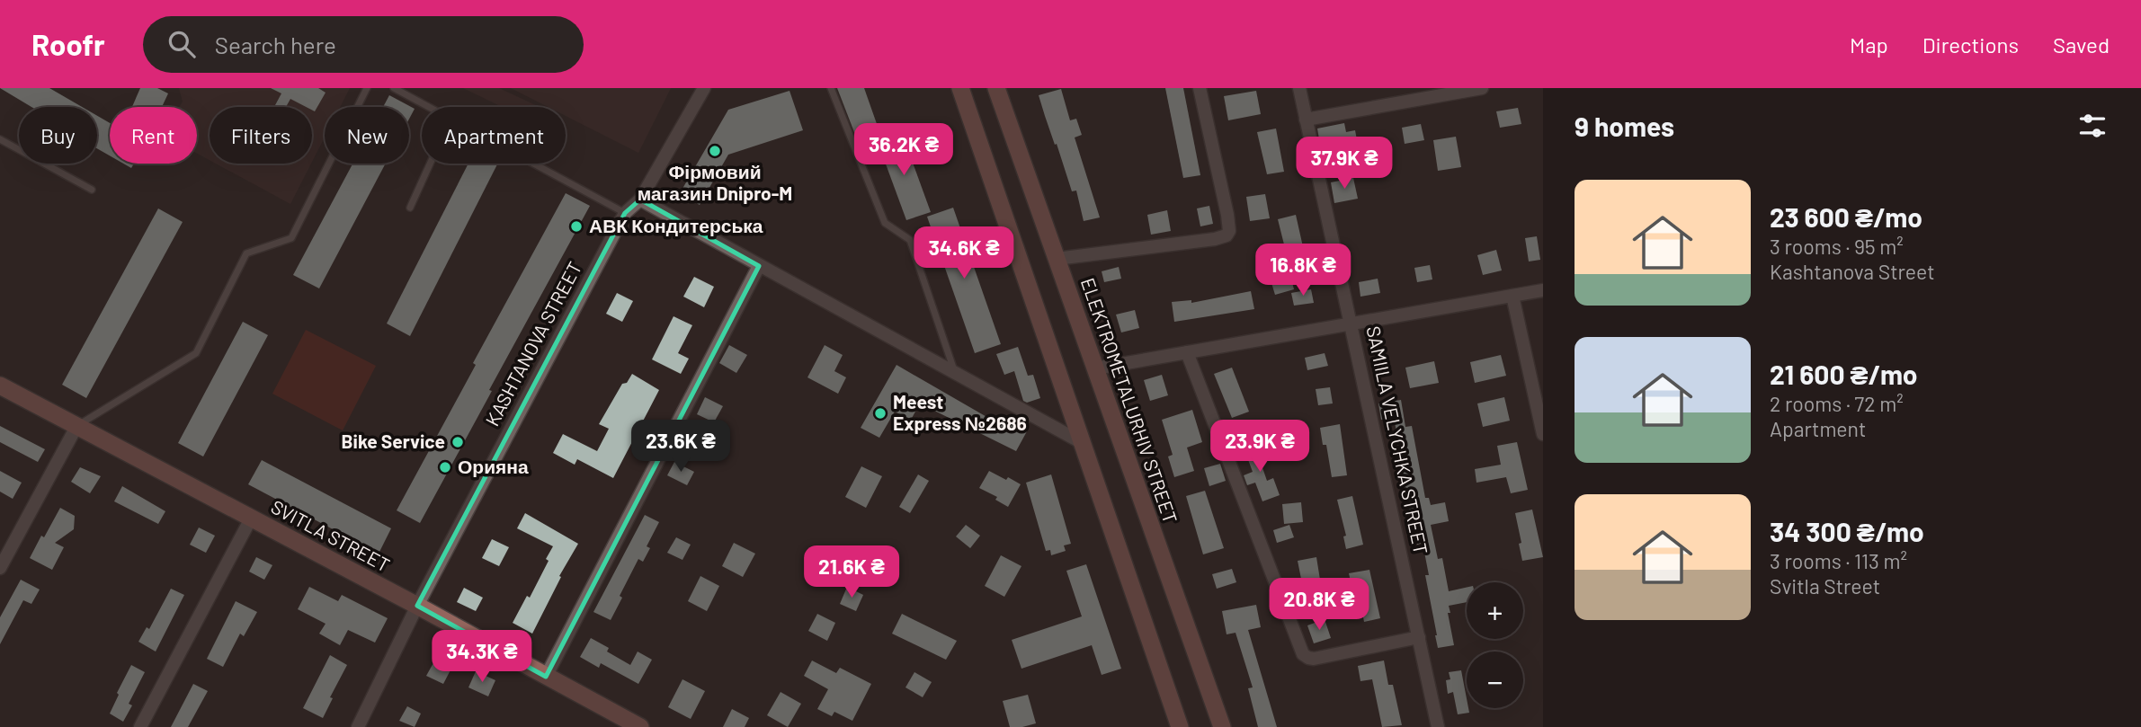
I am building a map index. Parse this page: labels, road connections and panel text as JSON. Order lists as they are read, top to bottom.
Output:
{
  "streets": {
    "main road": ["ELEKTROMETALURHIV STREET", "SVITLA STREET"],
    "street": ["KASHTANOVA STREET", "SAMIILA VELYCHKA STREET"]
  },
  "crossings": [
    ["KASHTANOVA STREET", "SVITLA STREET"]
  ],
  "places": [
    "Фірмовий магазин Dnipro-M",
    "АВК Кондитерська",
    "Meest Express №2686",
    "Bike Service",
    "Орияна"
  ],
  "page": {
    "header": "Roofr",
    "search": "Search here",
    "nav": ["Map", "Directions", "Saved"],
    "heading": "9 homes",
    "chip": [
      "Buy",
      "Rent",
      "Filters",
      "New",
      "Apartment"
    ],
    "price": [
      "36.2K ₴",
      "37.9K ₴",
      "34.6K ₴",
      "16.8K ₴",
      "23.6K ₴",
      "23.9K ₴",
      "21.6K ₴",
      "20.8K ₴",
      "34.3K ₴"
    ],
    "list": [
      {
        "name": "23 600 ₴/mo",
        "note": "3 rooms · 95 m² · Kashtanova Street"
      },
      {
        "name": "21 600 ₴/mo",
        "note": "2 rooms · 72 m² · Apartment"
      },
      {
        "name": "34 300 ₴/mo",
        "note": "3 rooms · 113 m² · Svitla Street"
      }
    ],
    "map_buttons": ["+", "−"]
  }
}
